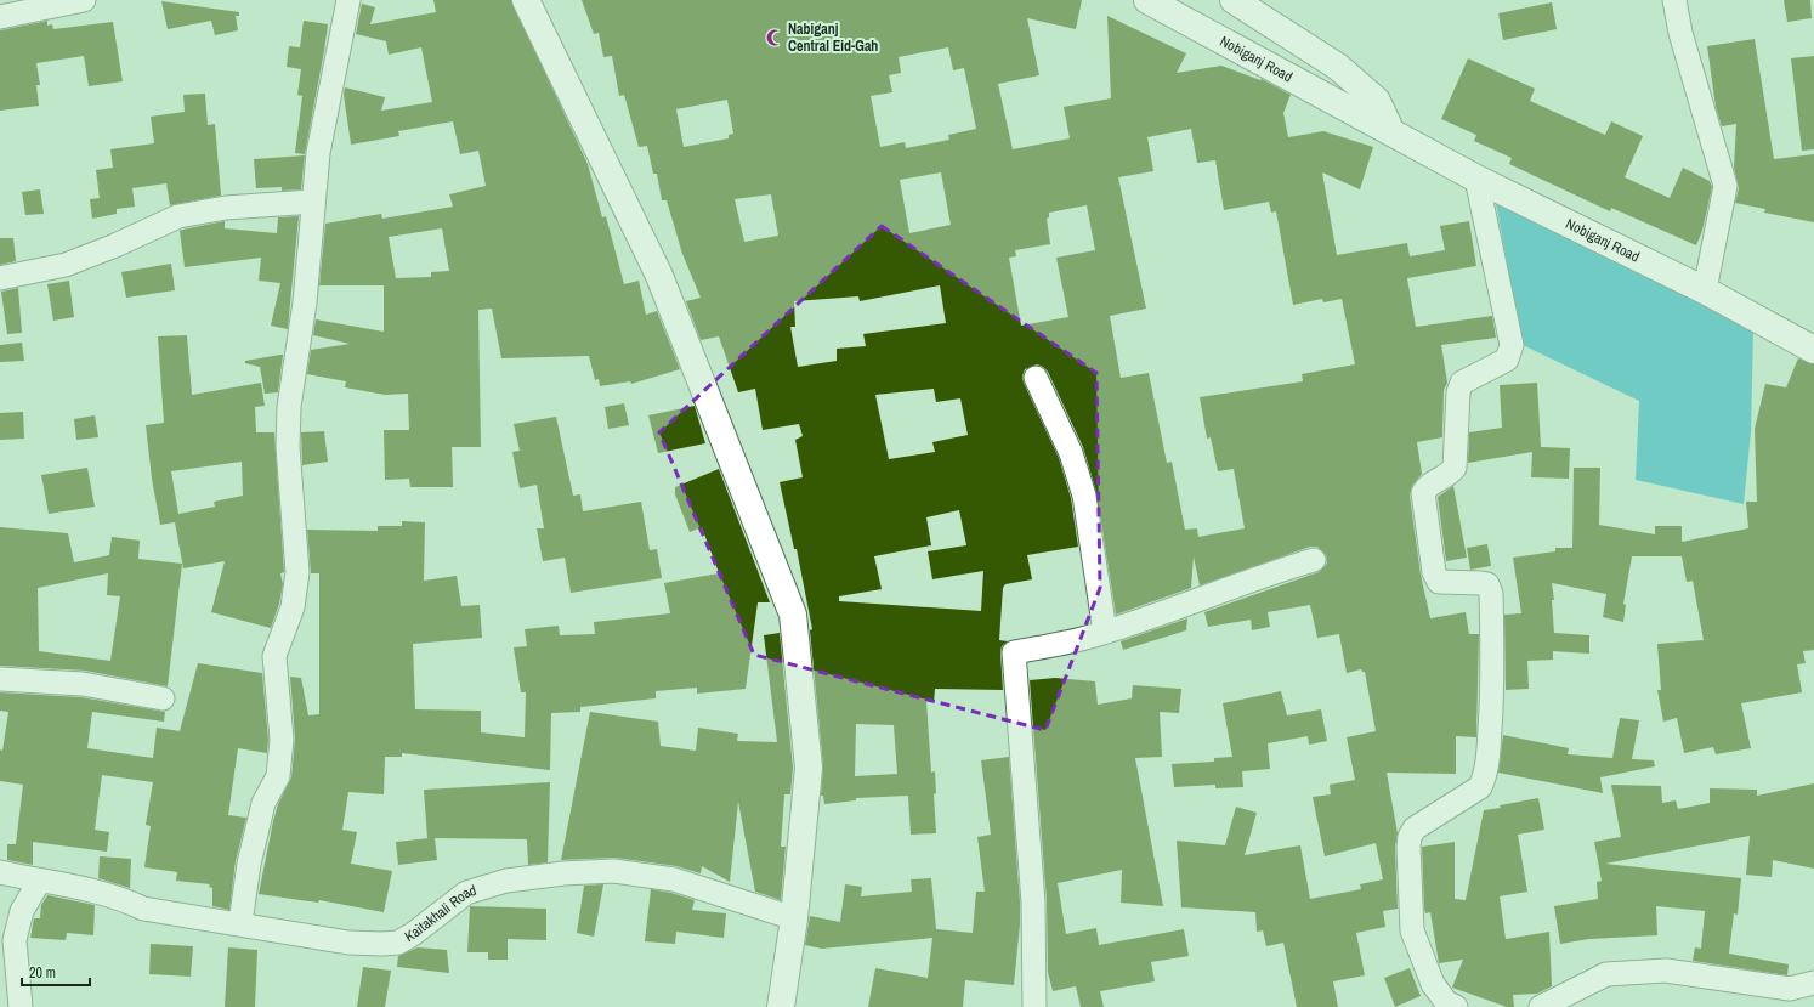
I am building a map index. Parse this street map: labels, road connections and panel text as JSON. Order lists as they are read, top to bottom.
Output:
{
  "streets": {
    "main road": ["Nobiganj Road"],
    "street": ["Kaitakhali Road"]
  },
  "places": {
    "mosque": ["Nabiganj Central Eid-Gah"]
  },
  "scale_bar": "20 m"
}
